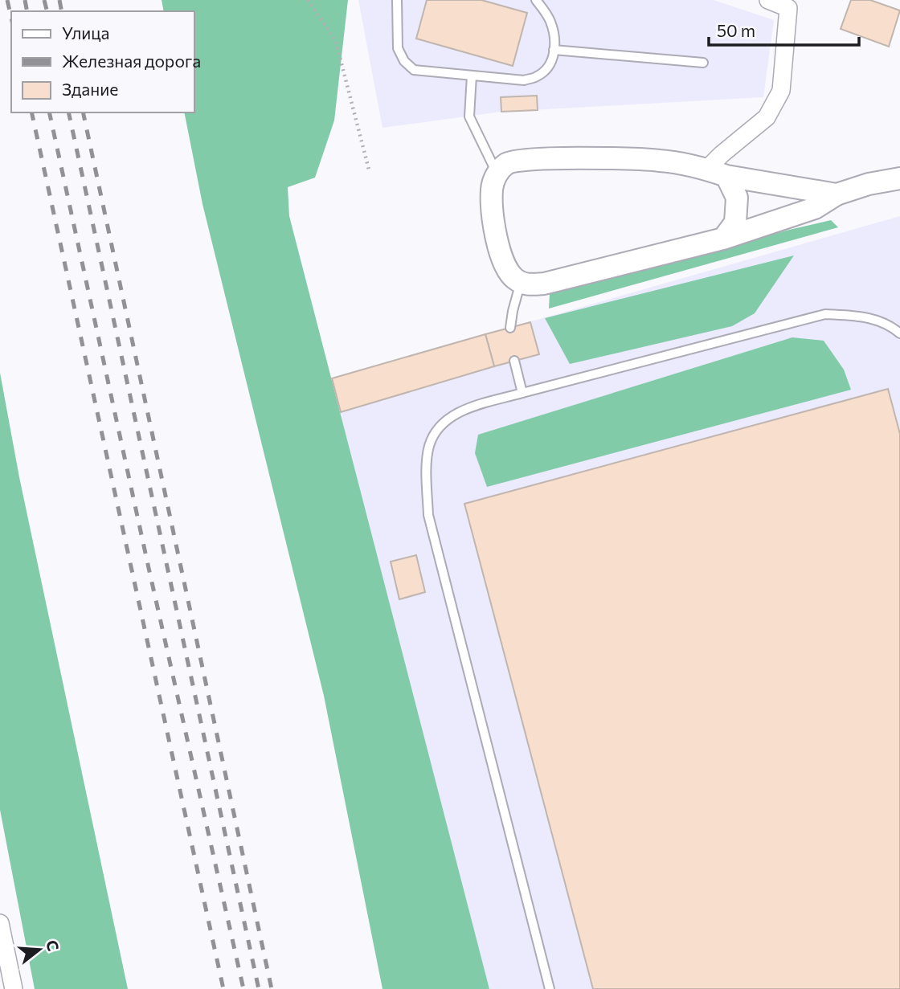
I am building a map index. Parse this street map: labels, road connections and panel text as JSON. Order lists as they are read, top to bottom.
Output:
{
  "legend": ["Улица", "Железная дорога", "Здание"],
  "scale_bar": "50 m",
  "north": "right"
}
